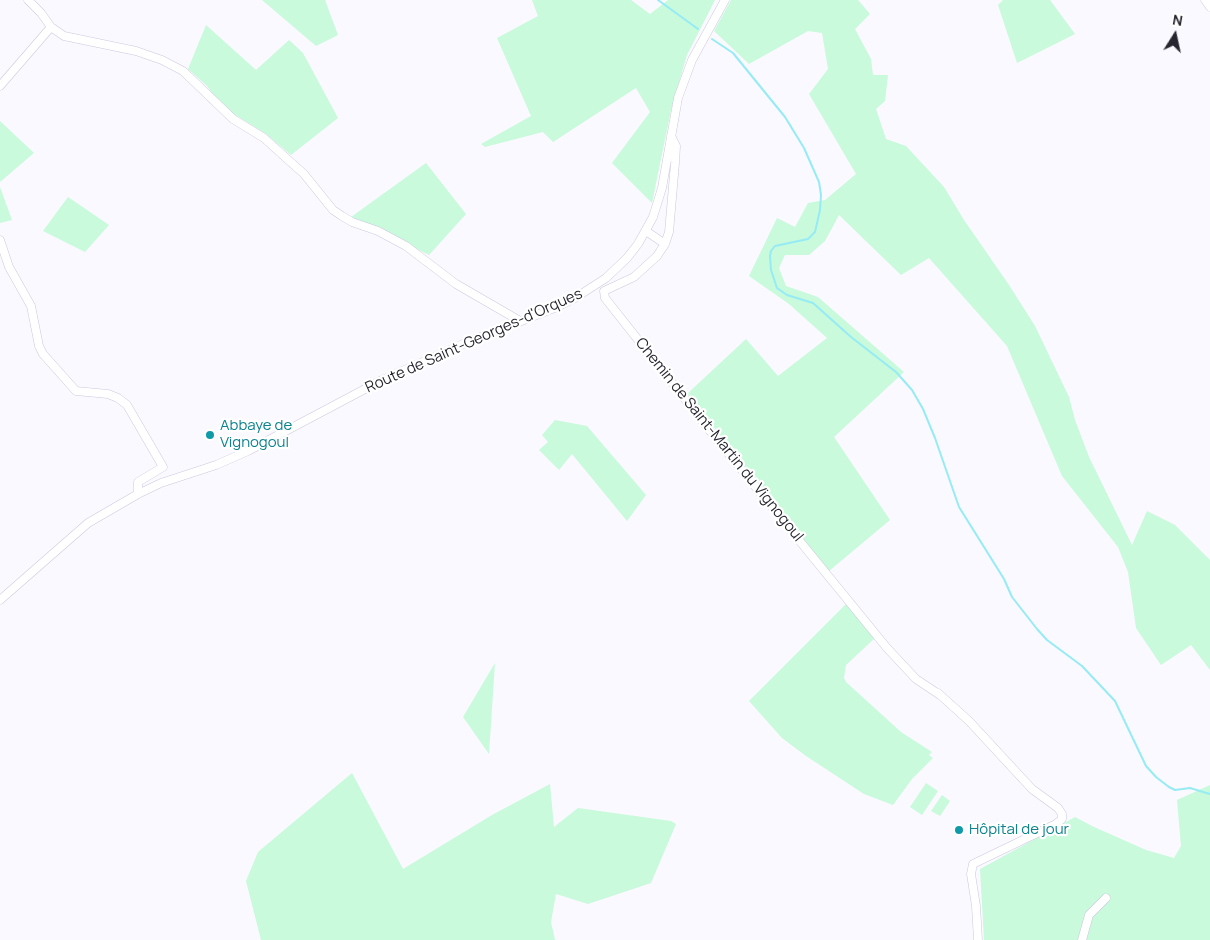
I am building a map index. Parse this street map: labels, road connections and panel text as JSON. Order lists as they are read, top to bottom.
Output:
{
  "streets": {
    "street": ["Route de Saint-Georges-d'Orques", "Chemin de Saint-Martin du Vignogoul"]
  },
  "crossings": [
    ["Route de Saint-Georges-d'Orques", "Chemin de Saint-Martin du Vignogoul"]
  ],
  "places": ["Abbaye de Vignogoul", "Hôpital de jour"],
  "north": "top"
}
